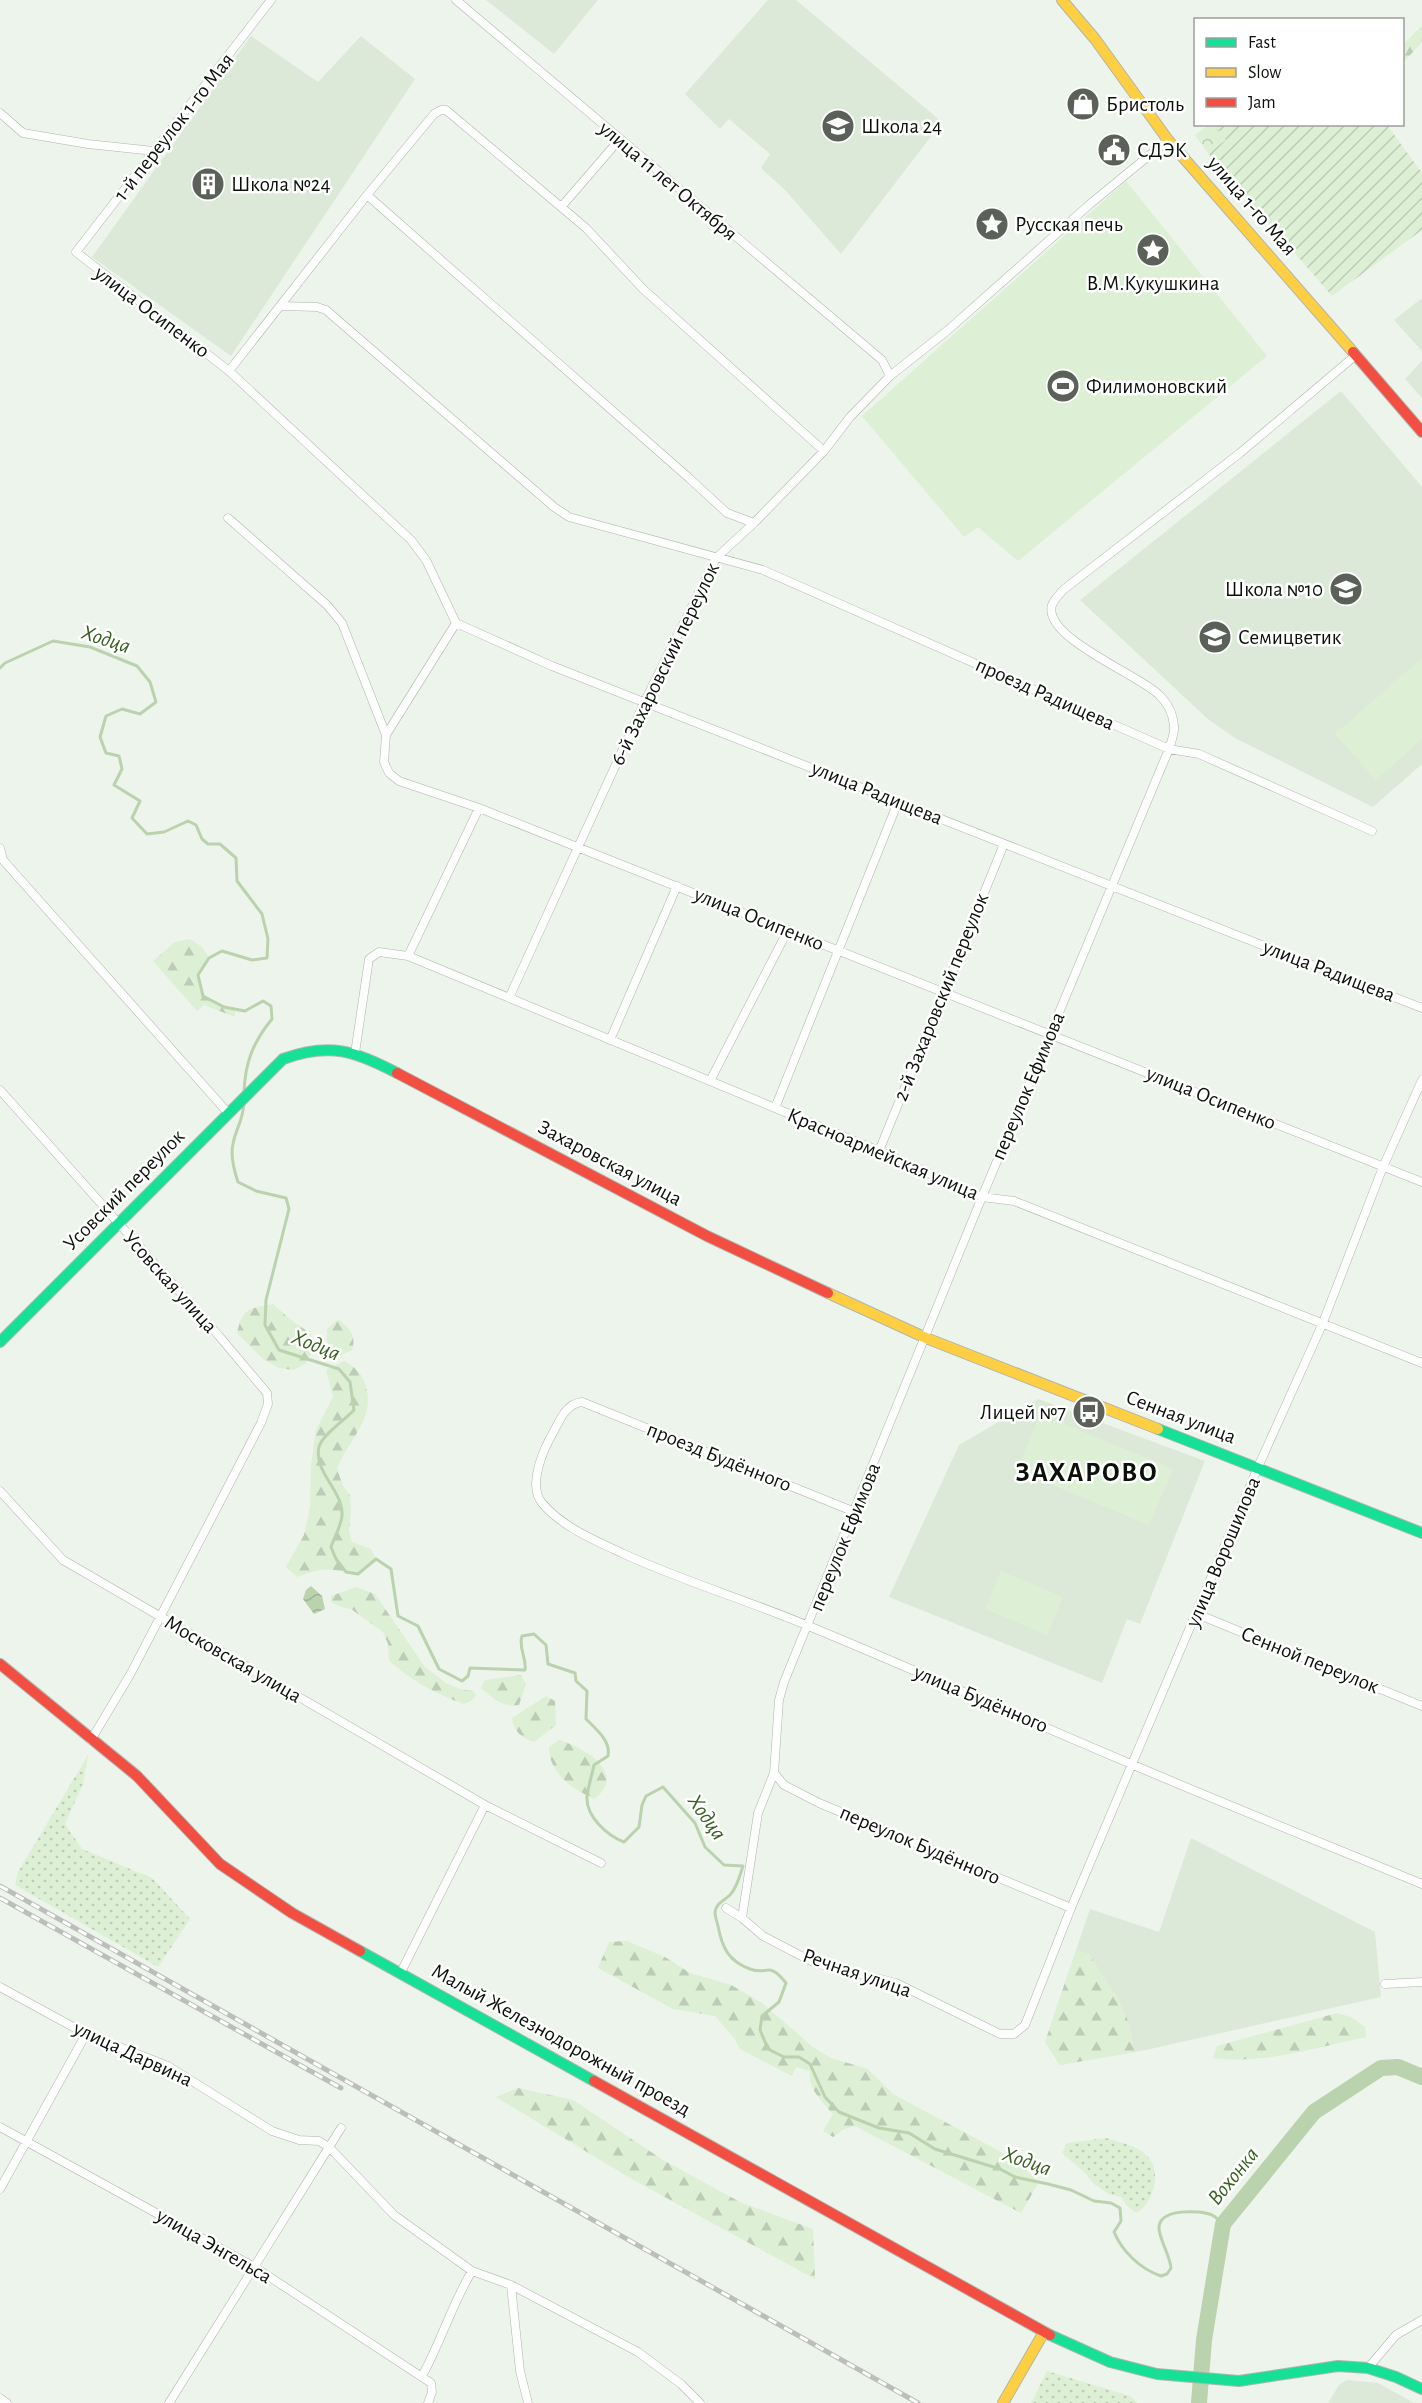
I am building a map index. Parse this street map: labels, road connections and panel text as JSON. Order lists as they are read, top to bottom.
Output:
{
  "streets": {
    "street": [
      "1-й переулок 1-го Мая",
      "улица 11 лет Октября",
      "улица 1-го Мая",
      "улица Осипенко",
      "6-й Захаровский переулок",
      "проезд Радищева",
      "улица Радищева",
      "2-й Захаровский переулок",
      "переулок Ефимова",
      "Красноармейская улица",
      "Захаровская улица",
      "Усовский переулок",
      "Усовская улица",
      "Сенная улица",
      "проезд Будённого",
      "улица Ворошилова",
      "Московская улица",
      "Сенной переулок",
      "улица Будённого",
      "переулок Будённого",
      "Речная улица",
      "Малый Железнодорожный проезд",
      "улица Дарвина",
      "улица Энгельса"
    ]
  },
  "crossings": [
    ["1-й переулок 1-го Мая", "улица Осипенко"],
    ["улица 11 лет Октября", "6-й Захаровский переулок"],
    ["улица 1-го Мая", "6-й Захаровский переулок"],
    ["улица 1-го Мая", "переулок Ефимова"],
    ["улица Осипенко", "6-й Захаровский переулок"],
    ["улица Осипенко", "улица Радищева"],
    ["улица Осипенко", "2-й Захаровский переулок"],
    ["улица Осипенко", "переулок Ефимова"],
    ["улица Осипенко", "улица Ворошилова"],
    ["6-й Захаровский переулок", "проезд Радищева"],
    ["6-й Захаровский переулок", "улица Радищева"],
    ["6-й Захаровский переулок", "Красноармейская улица"],
    ["проезд Радищева", "переулок Ефимова"],
    ["улица Радищева", "2-й Захаровский переулок"],
    ["улица Радищева", "переулок Ефимова"],
    ["2-й Захаровский переулок", "Красноармейская улица"],
    ["переулок Ефимова", "Красноармейская улица"],
    ["переулок Ефимова", "Захаровская улица"],
    ["переулок Ефимова", "Сенная улица"],
    ["переулок Ефимова", "проезд Будённого"],
    ["переулок Ефимова", "улица Будённого"],
    ["переулок Ефимова", "переулок Будённого"],
    ["переулок Ефимова", "Речная улица"],
    ["Красноармейская улица", "Захаровская улица"],
    ["Красноармейская улица", "улица Ворошилова"],
    ["Захаровская улица", "Усовский переулок"],
    ["Захаровская улица", "Сенная улица"],
    ["Усовский переулок", "Усовская улица"],
    ["Усовская улица", "Московская улица"],
    ["Сенная улица", "улица Ворошилова"],
    ["проезд Будённого", "улица Будённого"],
    ["улица Ворошилова", "Сенной переулок"],
    ["улица Ворошилова", "улица Будённого"],
    ["улица Ворошилова", "переулок Будённого"],
    ["улица Ворошилова", "Речная улица"]
  ],
  "districts": ["ЗАХАРОВО"],
  "water": ["Ходца", "Вохонка"],
  "places": {
    "shop": ["Бристоль"],
    "school or university": ["Школа 24", "Школа №10", "Семицветик"],
    "public building": ["СДЭК"],
    "building": ["Школа №24"],
    "place": ["Русская печь", "В.М.Кукушкина"],
    "sports": ["Филимоновский"],
    "bus stop": ["Лицей №7"]
  },
  "legend": ["Fast", "Slow", "Jam"]
}
